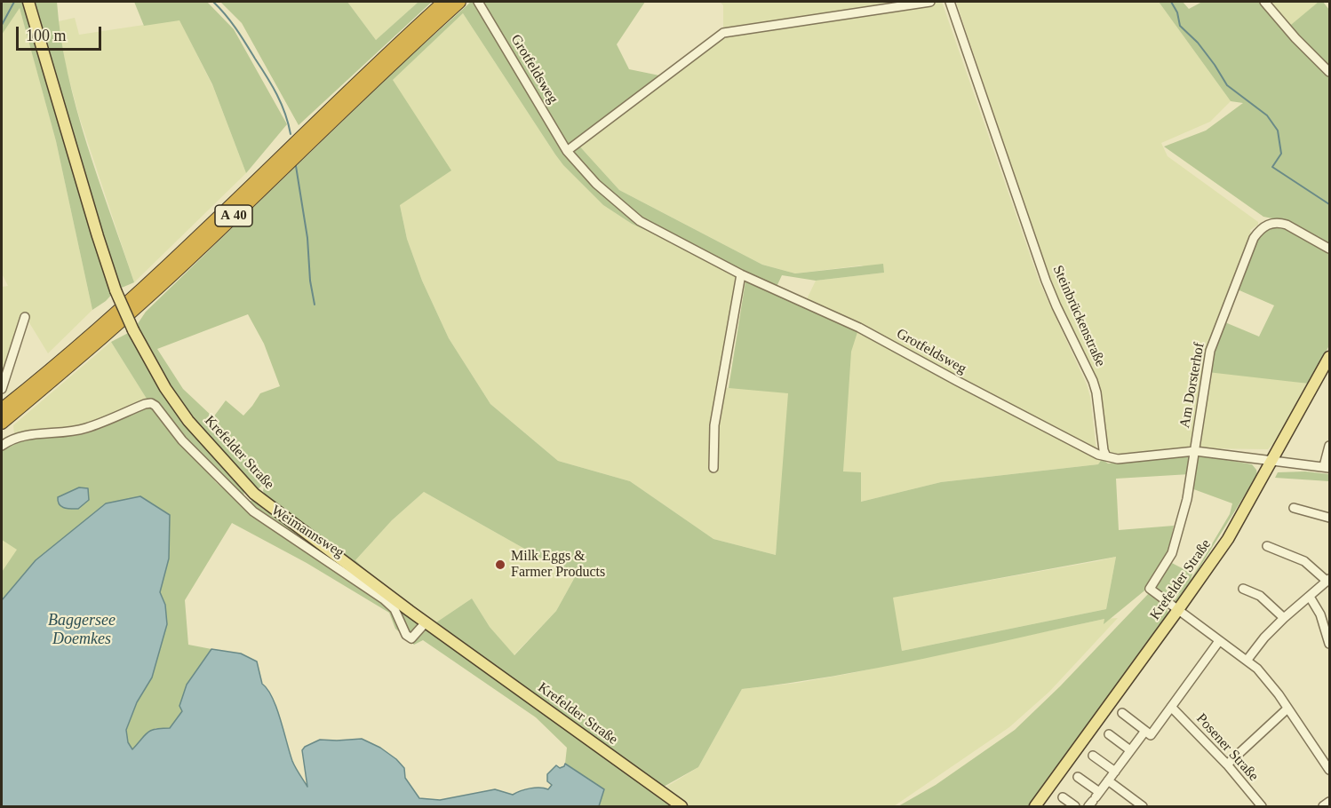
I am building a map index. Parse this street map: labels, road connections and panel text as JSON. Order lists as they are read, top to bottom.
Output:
{
  "streets": {
    "highway": ["A 40"],
    "main road": ["Krefelder Straße"],
    "street": [
      "Grotfeldsweg",
      "Steinbrückenstraße",
      "Am Dorsterhof",
      "Weimannsweg",
      "Posener Straße"
    ]
  },
  "crossings": [
    ["Grotfeldsweg", "Steinbrückenstraße"],
    ["Am Dorsterhof", "Krefelder Straße"],
    ["Krefelder Straße", "Weimannsweg"]
  ],
  "water": ["Baggersee Doemkes"],
  "places": ["Milk Eggs & Farmer Products"],
  "scale_bar": "100 m"
}
